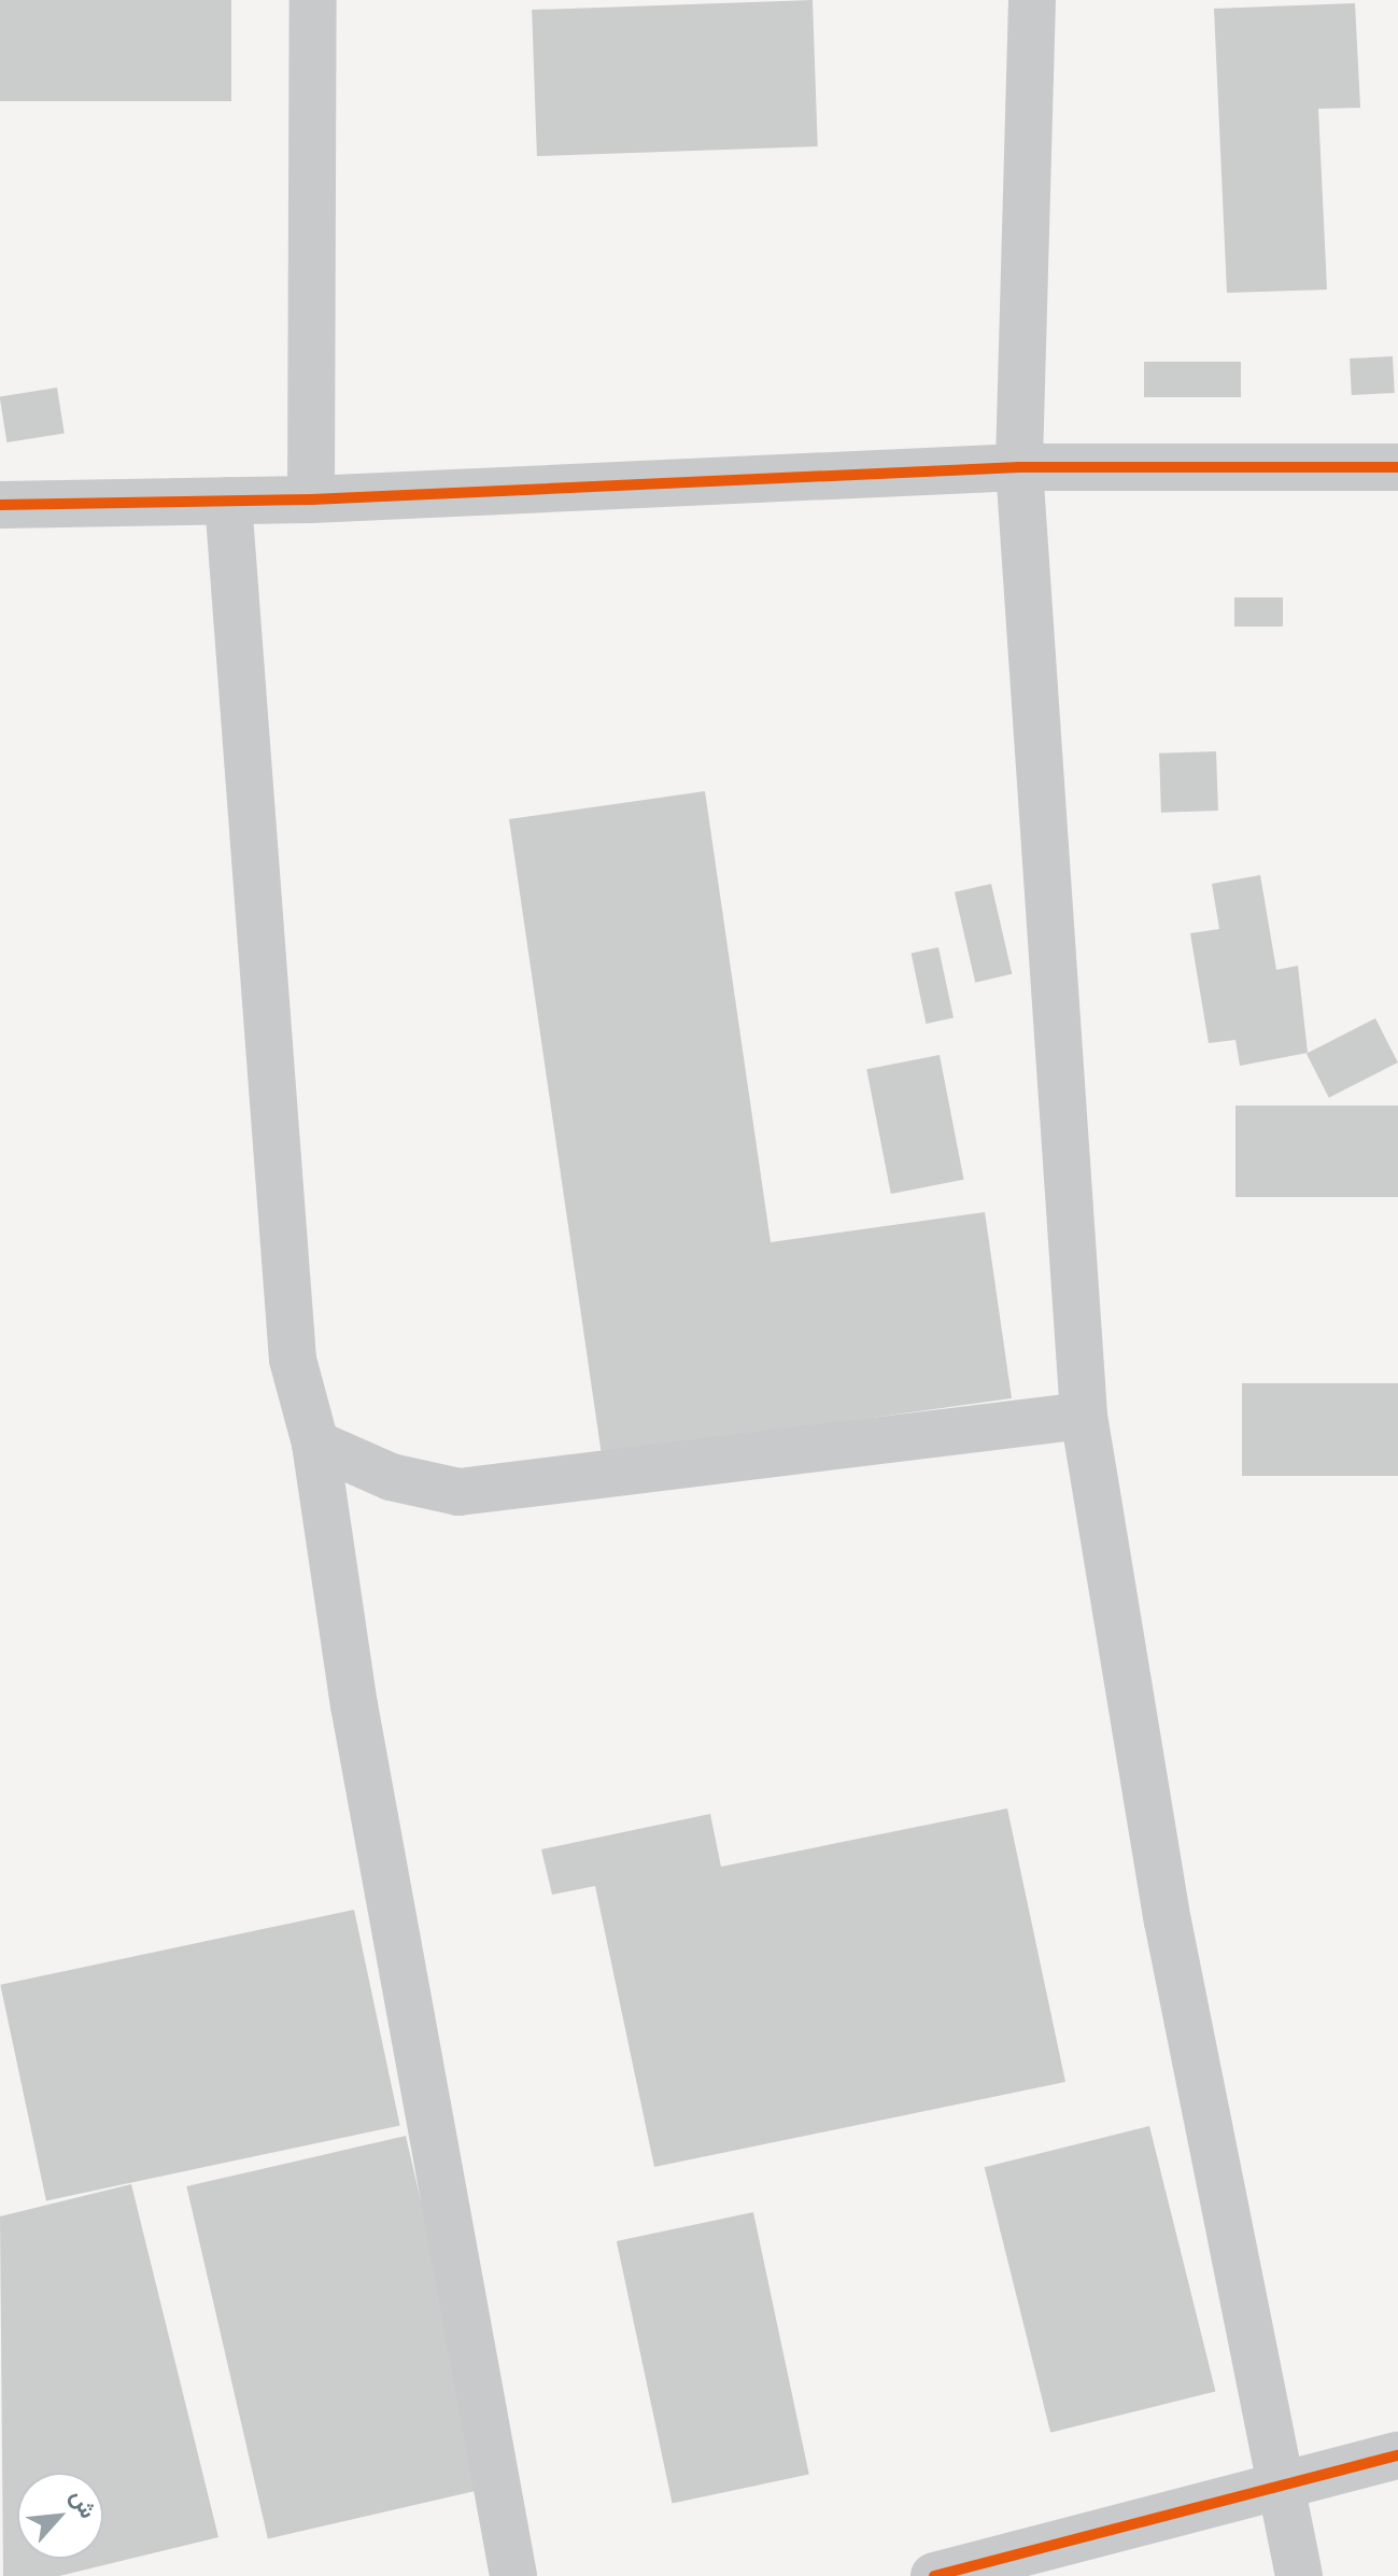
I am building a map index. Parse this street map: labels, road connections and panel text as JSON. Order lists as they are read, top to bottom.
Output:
{
  "north": "top right"
}
